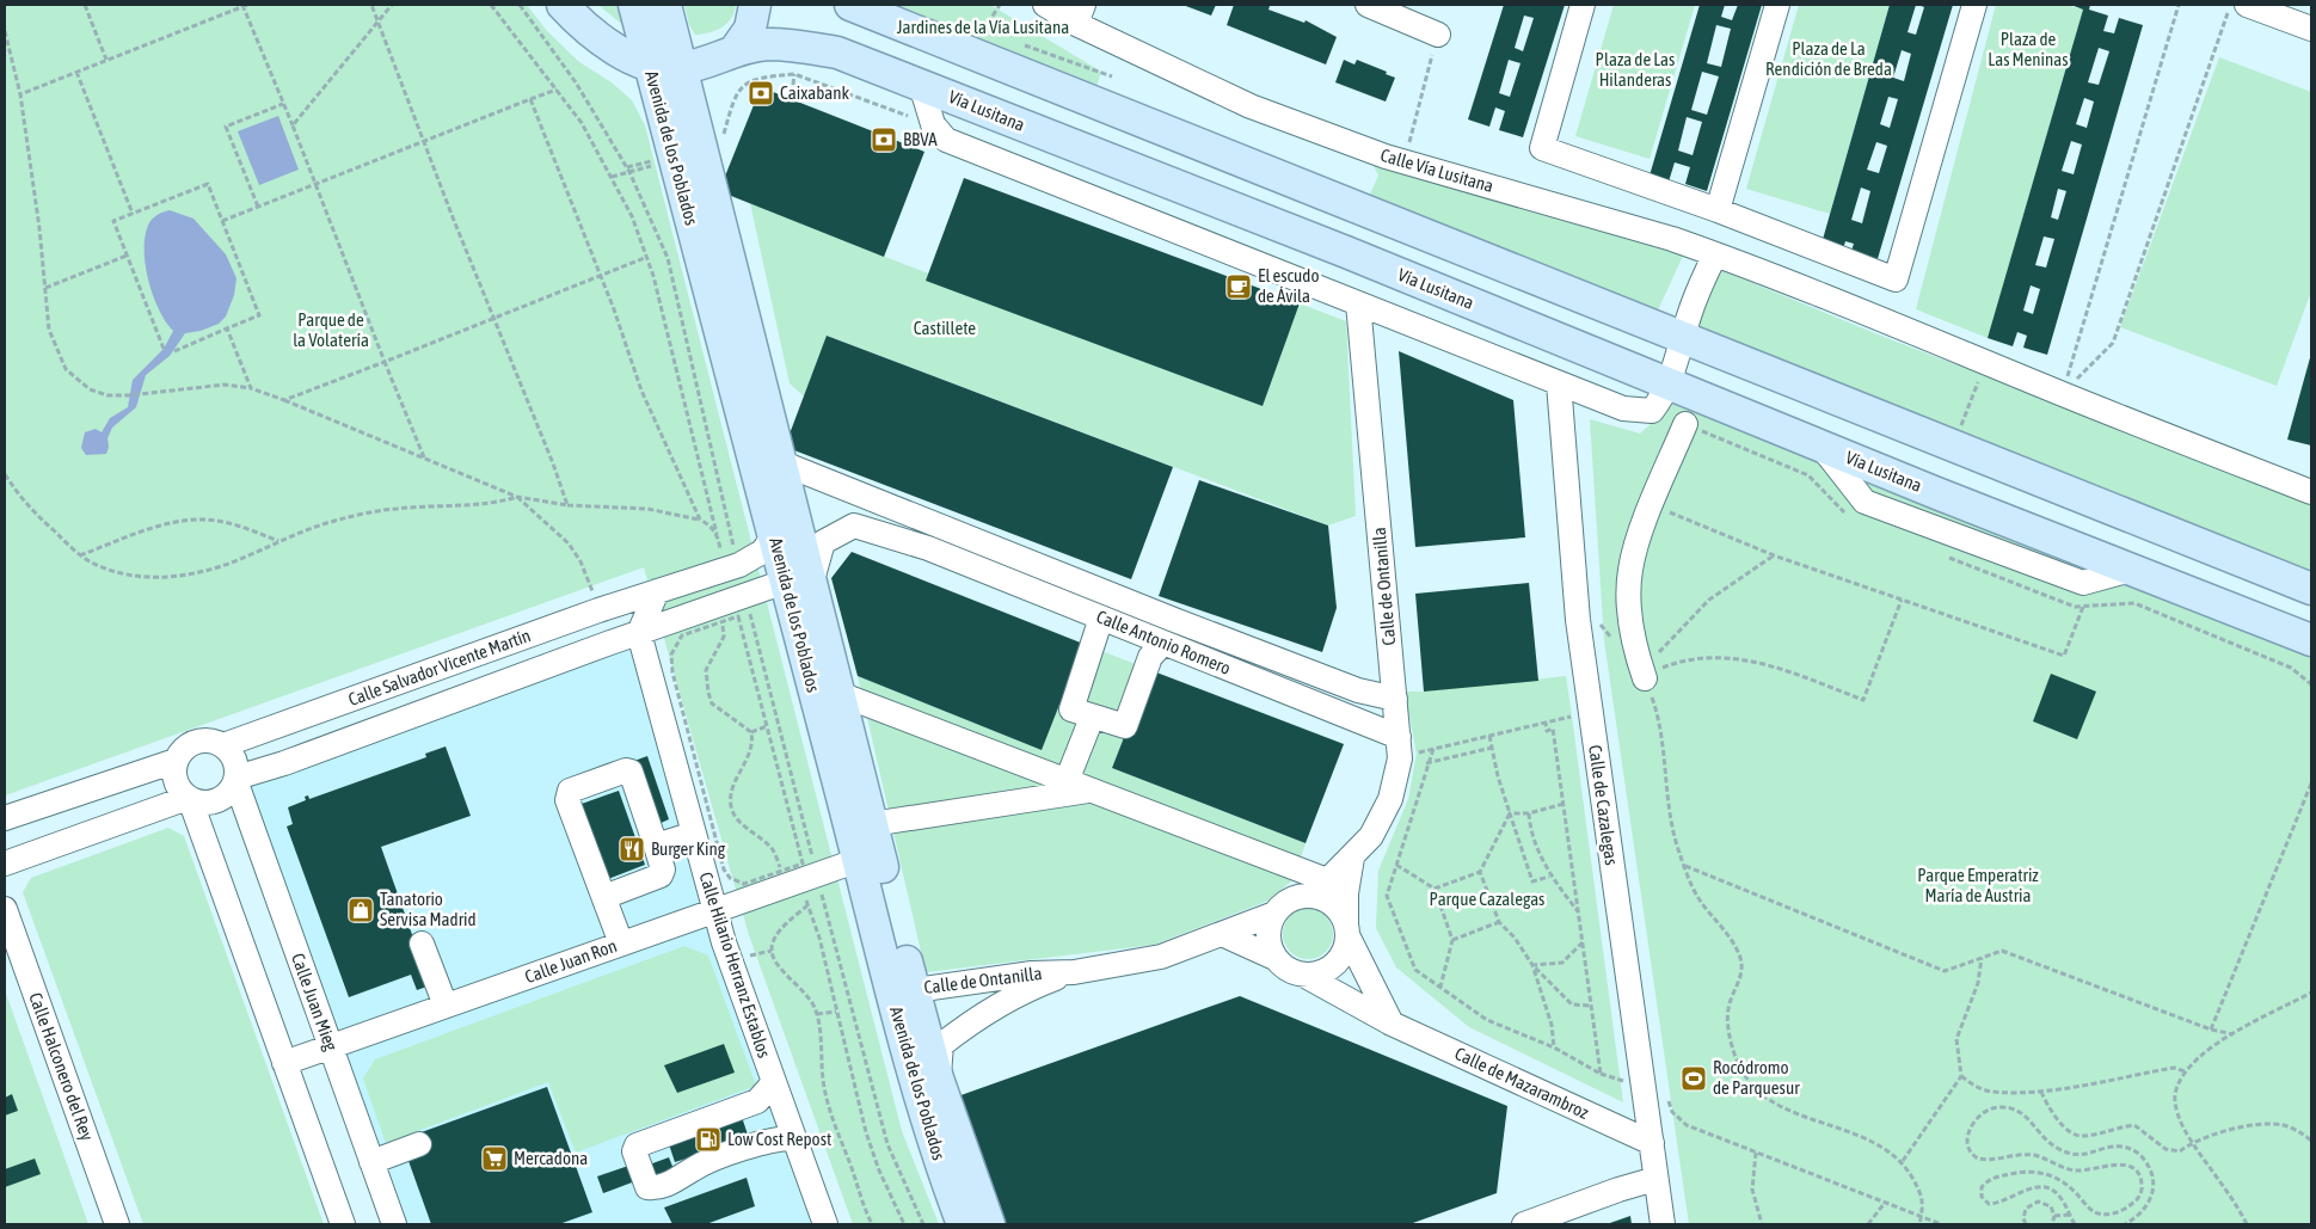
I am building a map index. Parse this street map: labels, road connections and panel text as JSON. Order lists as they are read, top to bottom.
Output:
{
  "streets": {
    "main road": ["Vía Lusitana", "Avenida de los Poblados"],
    "street": [
      "Calle Vía Lusitana",
      "Calle de Ontanilla",
      "Calle Antonio Romero",
      "Calle Salvador Vicente Martín",
      "Calle de Cazalegas",
      "Calle Juan Ron",
      "Calle Hilario Herranz Establos",
      "Calle Juan Mieg",
      "Calle Halconero del Rey",
      "Calle de Mazarambroz"
    ]
  },
  "crossings": [
    ["Vía Lusitana", "Avenida de los Poblados"],
    ["Avenida de los Poblados", "Calle de Ontanilla"],
    ["Avenida de los Poblados", "Calle Antonio Romero"],
    ["Avenida de los Poblados", "Calle Salvador Vicente Martín"],
    ["Avenida de los Poblados", "Calle Juan Ron"],
    ["Calle de Ontanilla", "Calle Antonio Romero"],
    ["Calle de Ontanilla", "Calle de Mazarambroz"],
    ["Calle Salvador Vicente Martín", "Calle Hilario Herranz Establos"],
    ["Calle Salvador Vicente Martín", "Calle Juan Mieg"],
    ["Calle de Cazalegas", "Calle de Mazarambroz"],
    ["Calle Juan Ron", "Calle Hilario Herranz Establos"],
    ["Calle Juan Ron", "Calle Juan Mieg"]
  ],
  "parks": [
    "Jardines de la Vía Lusitana",
    "Plaza de Las Meninas",
    "Plaza de La Rendición de Breda",
    "Plaza de Las Hilanderas",
    "Parque de la Volatería",
    "Castillete",
    "Parque Emperatriz María de Austria",
    "Parque Cazalegas"
  ],
  "places": {
    "bank": ["Caixabank", "BBVA"],
    "cafe": ["El escudo de Ávila"],
    "restaurant": ["Burger King"],
    "shop": ["Tanatorio Servisa Madrid"],
    "sports": ["Rocódromo de Parquesur"],
    "fuel station": ["Low Cost Repost"],
    "supermarket": ["Mercadona"]
  }
}
